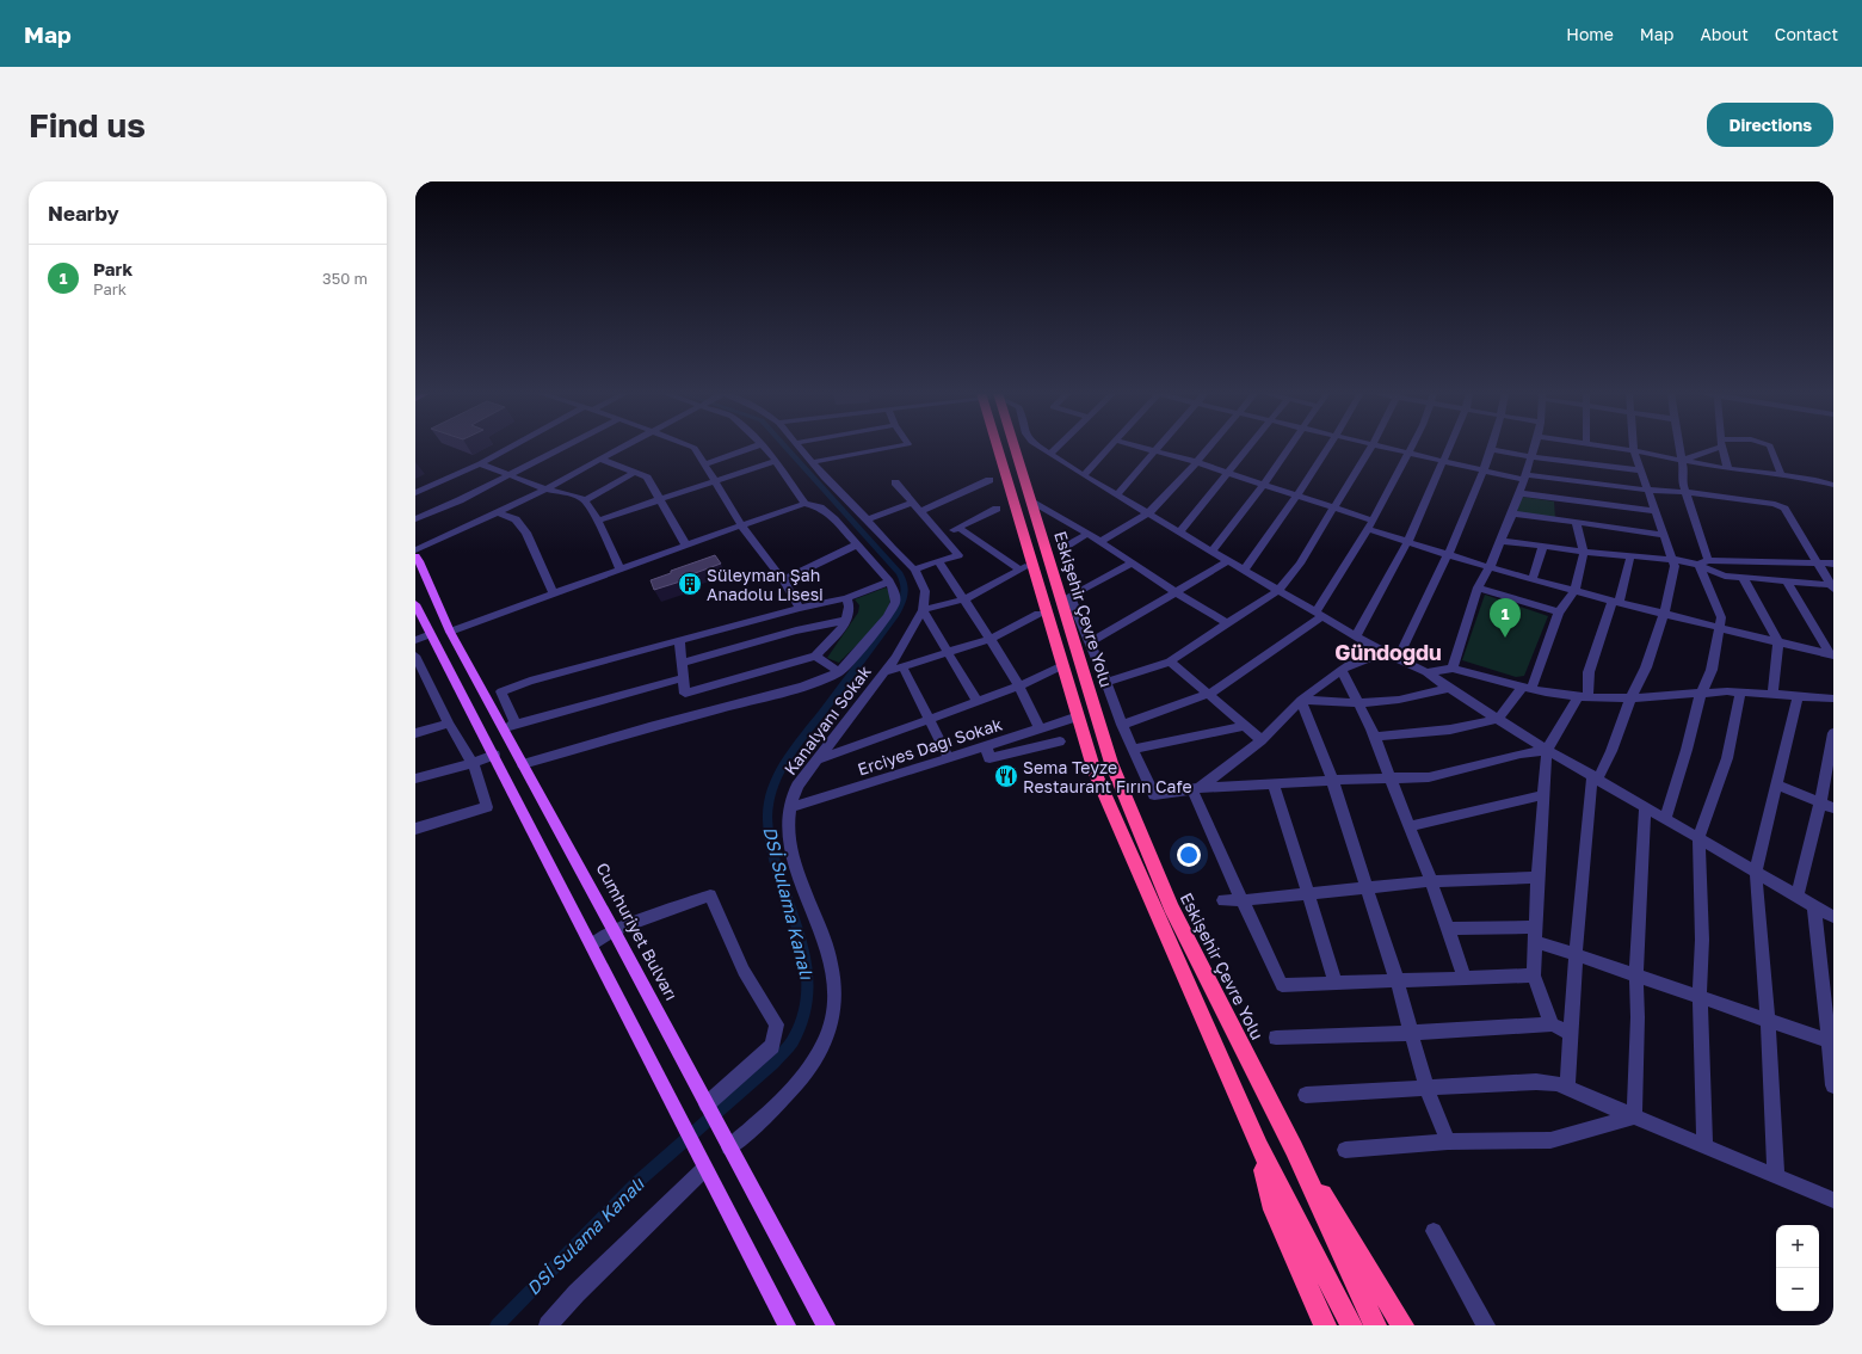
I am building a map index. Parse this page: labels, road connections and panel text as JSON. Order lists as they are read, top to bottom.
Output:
{
  "streets": {
    "highway": ["Eskişehir Çevre Yolu"],
    "main road": ["Cumhuriyet Bulvarı"],
    "street": ["Kanalyanı Sokak", "Erciyes Dağı Sokak"]
  },
  "crossings": [
    ["Eskişehir Çevre Yolu", "Erciyes Dağı Sokak"],
    ["Kanalyanı Sokak", "Erciyes Dağı Sokak"],
    ["Kanalyanı Sokak", "Cumhuriyet Bulvarı"]
  ],
  "districts": ["Gündoğdu"],
  "water": ["DSİ Sulama Kanalı"],
  "places": {
    "building": ["Süleyman Şah Anadolu Lisesi"],
    "restaurant": ["Sema Teyze Restaurant Fırın Cafe"]
  },
  "page": {
    "header": "Map",
    "nav": [
      "Home",
      "Map",
      "About",
      "Contact"
    ],
    "buttons": "Directions",
    "title": "Find us",
    "heading": "Nearby",
    "list": [
      {
        "mark": "1",
        "name": "Park",
        "note": "Park",
        "value": "350 m"
      }
    ],
    "pins": "1",
    "map_buttons": ["+", "−"]
  }
}
